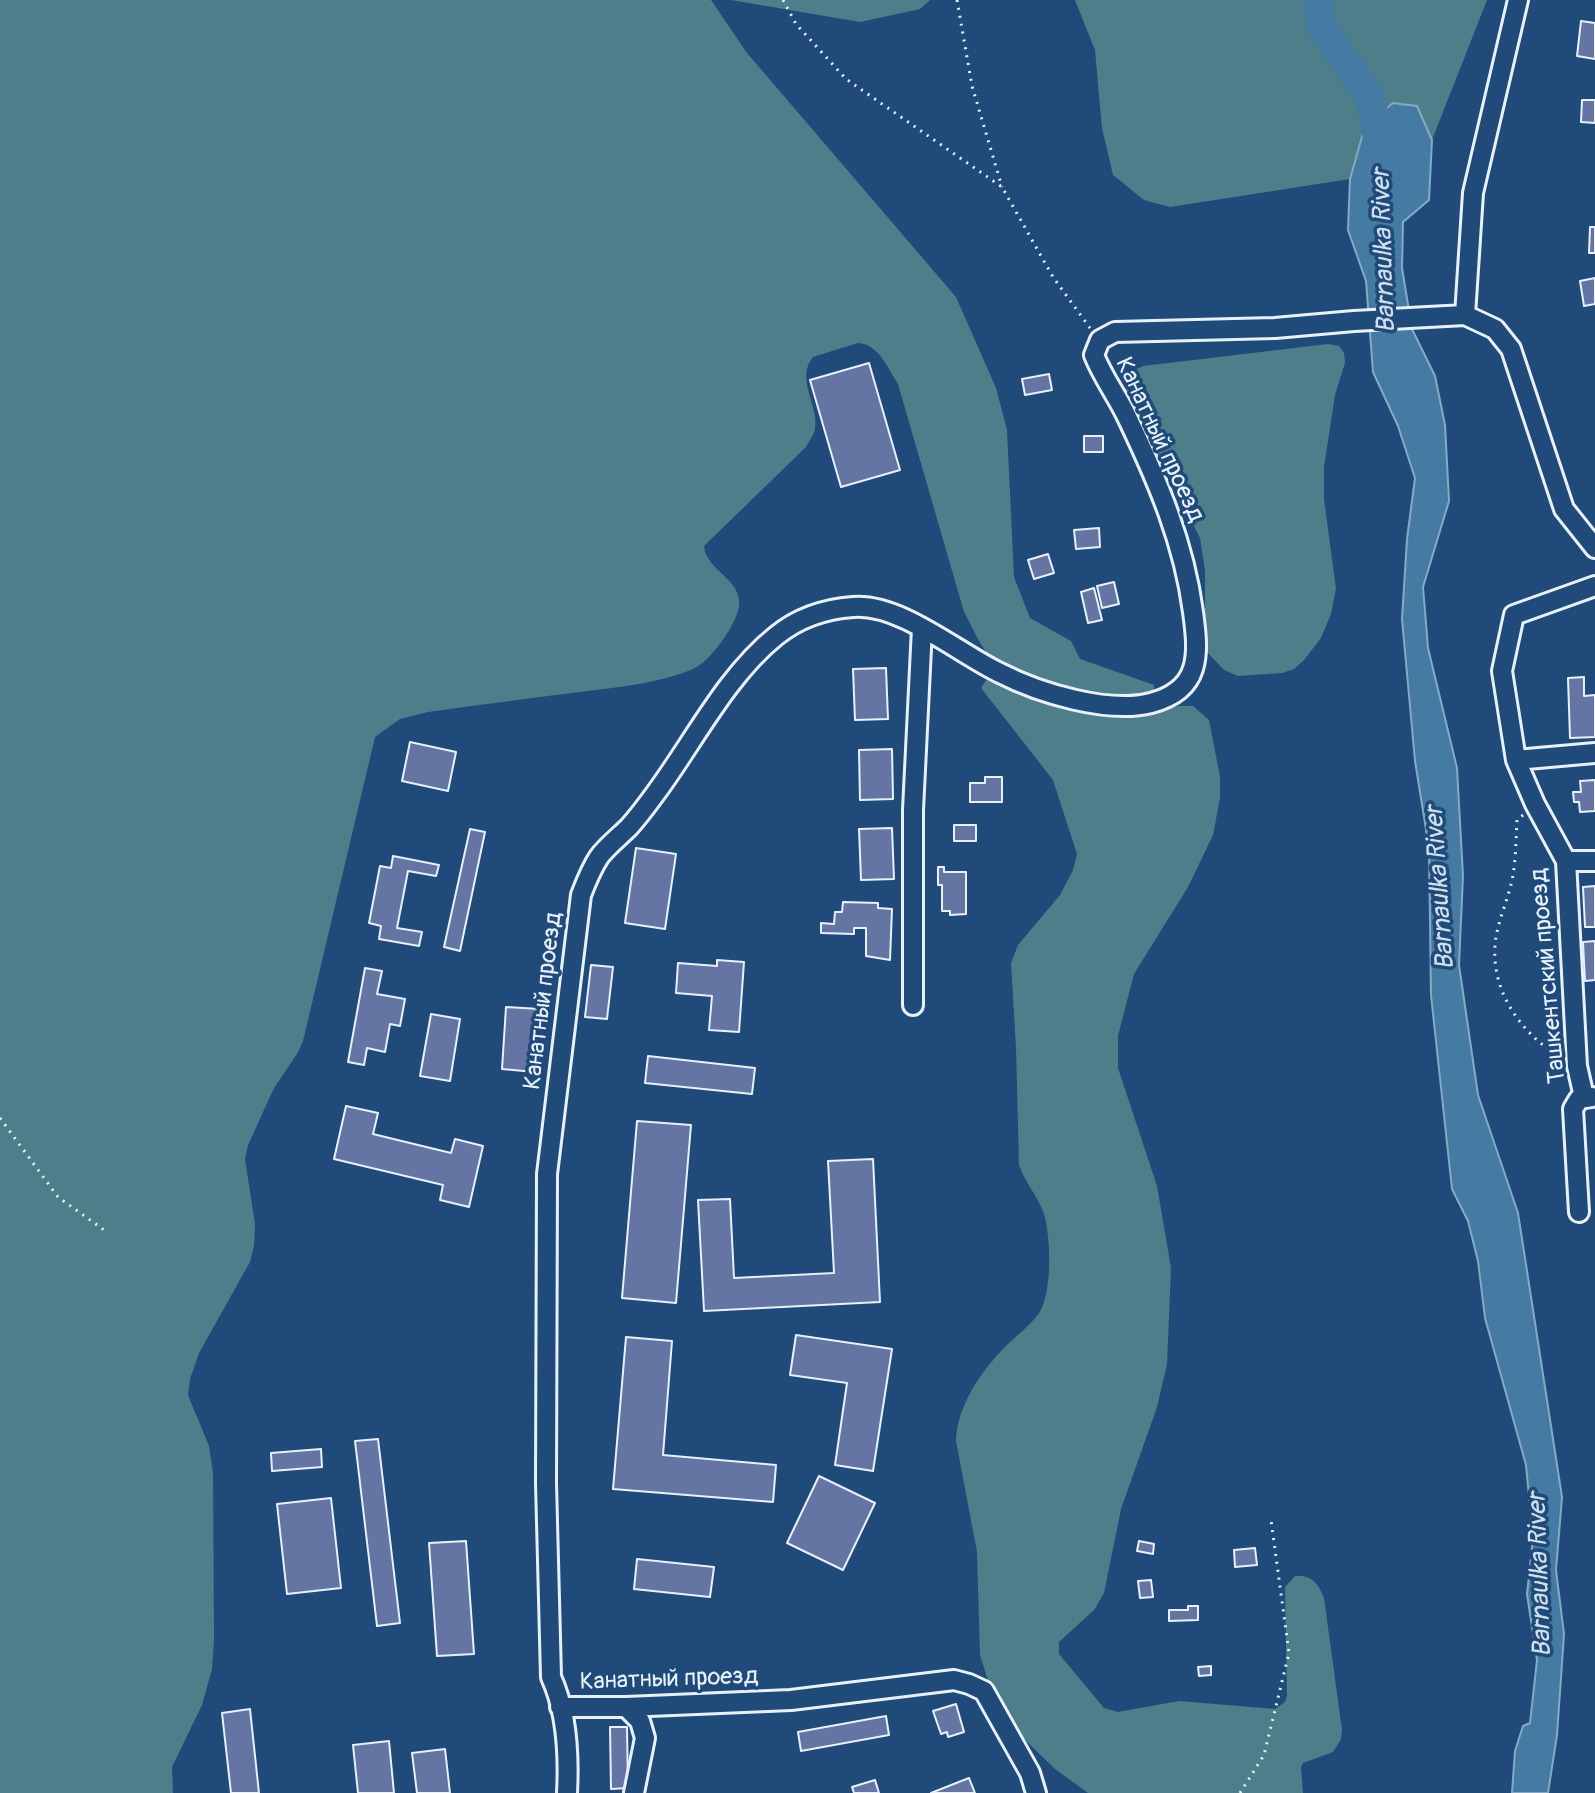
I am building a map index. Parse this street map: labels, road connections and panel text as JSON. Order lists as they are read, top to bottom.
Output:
{
  "streets": {
    "street": ["Канатный проезд", "Ташкентский проезд"]
  },
  "water": ["Barnaulka River"]
}
